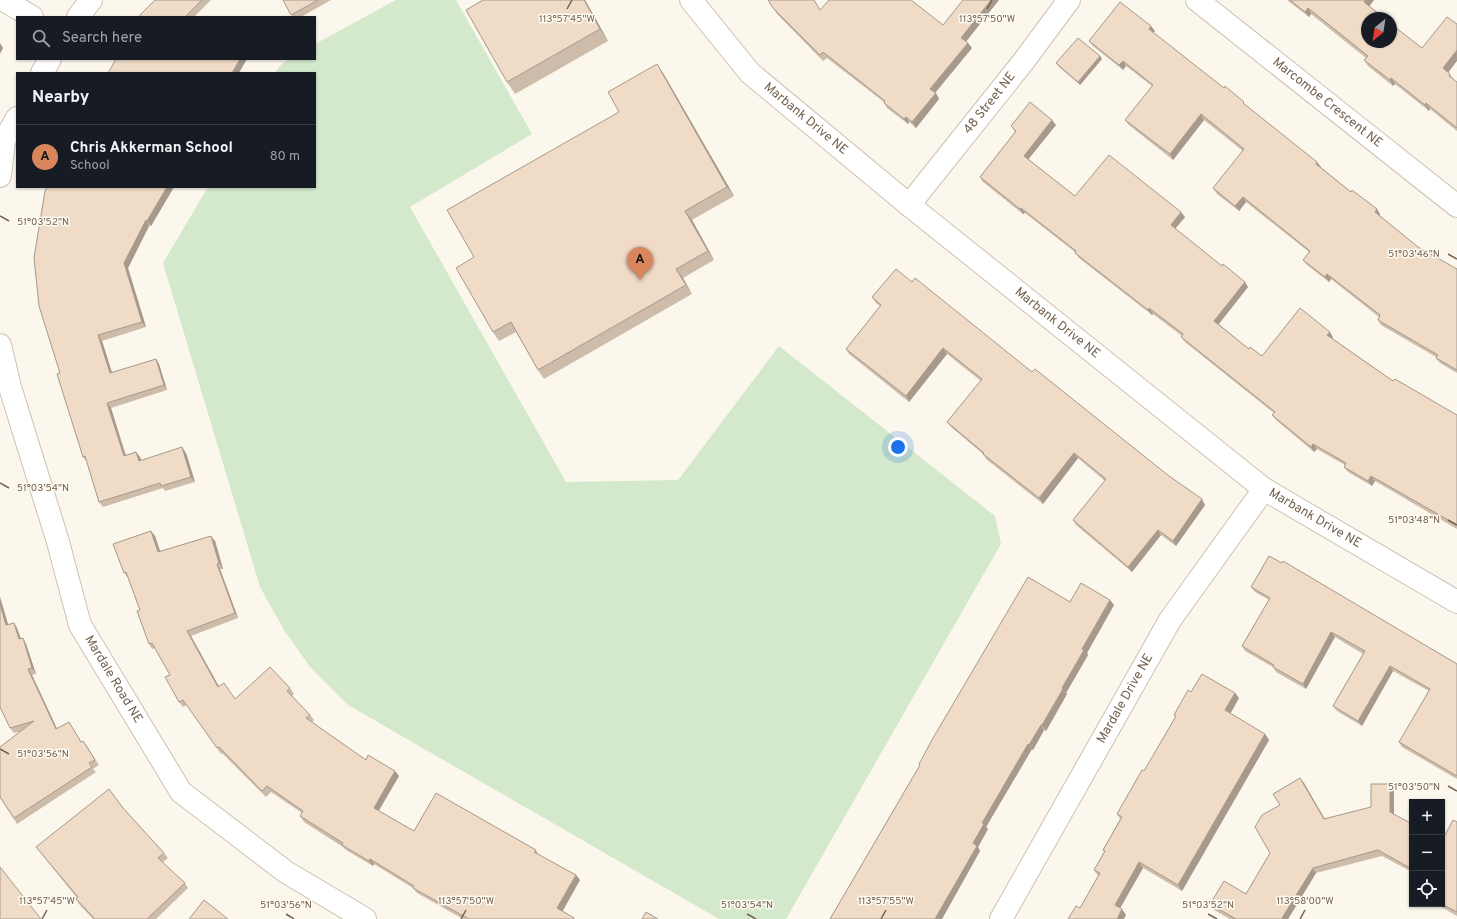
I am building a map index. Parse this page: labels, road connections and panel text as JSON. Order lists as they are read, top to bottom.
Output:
{
  "streets": {
    "street": [
      "48 Street NE",
      "Marcombe Crescent NE",
      "Marbank Drive NE",
      "Mardale Road NE",
      "Mardale Drive NE"
    ]
  },
  "crossings": [
    ["48 Street NE", "Marbank Drive NE"],
    ["Marbank Drive NE", "Mardale Drive NE"]
  ],
  "north": "bottom left",
  "page": {
    "search": "Search here",
    "heading": "Nearby",
    "list": [
      {
        "mark": "A",
        "name": "Chris Akkerman School",
        "note": "School",
        "value": "80 m"
      }
    ],
    "pins": "A",
    "map_buttons": ["+", "−"]
  },
  "coordinates": [
    "113°57'45\"W",
    "113°57'50\"W",
    "51°03'52\"N",
    "51°03'46\"N",
    "51°03'54\"N",
    "51°03'48\"N",
    "51°03'56\"N",
    "51°03'50\"N",
    "113°57'55\"W",
    "113°58'00\"W"
  ]
}
